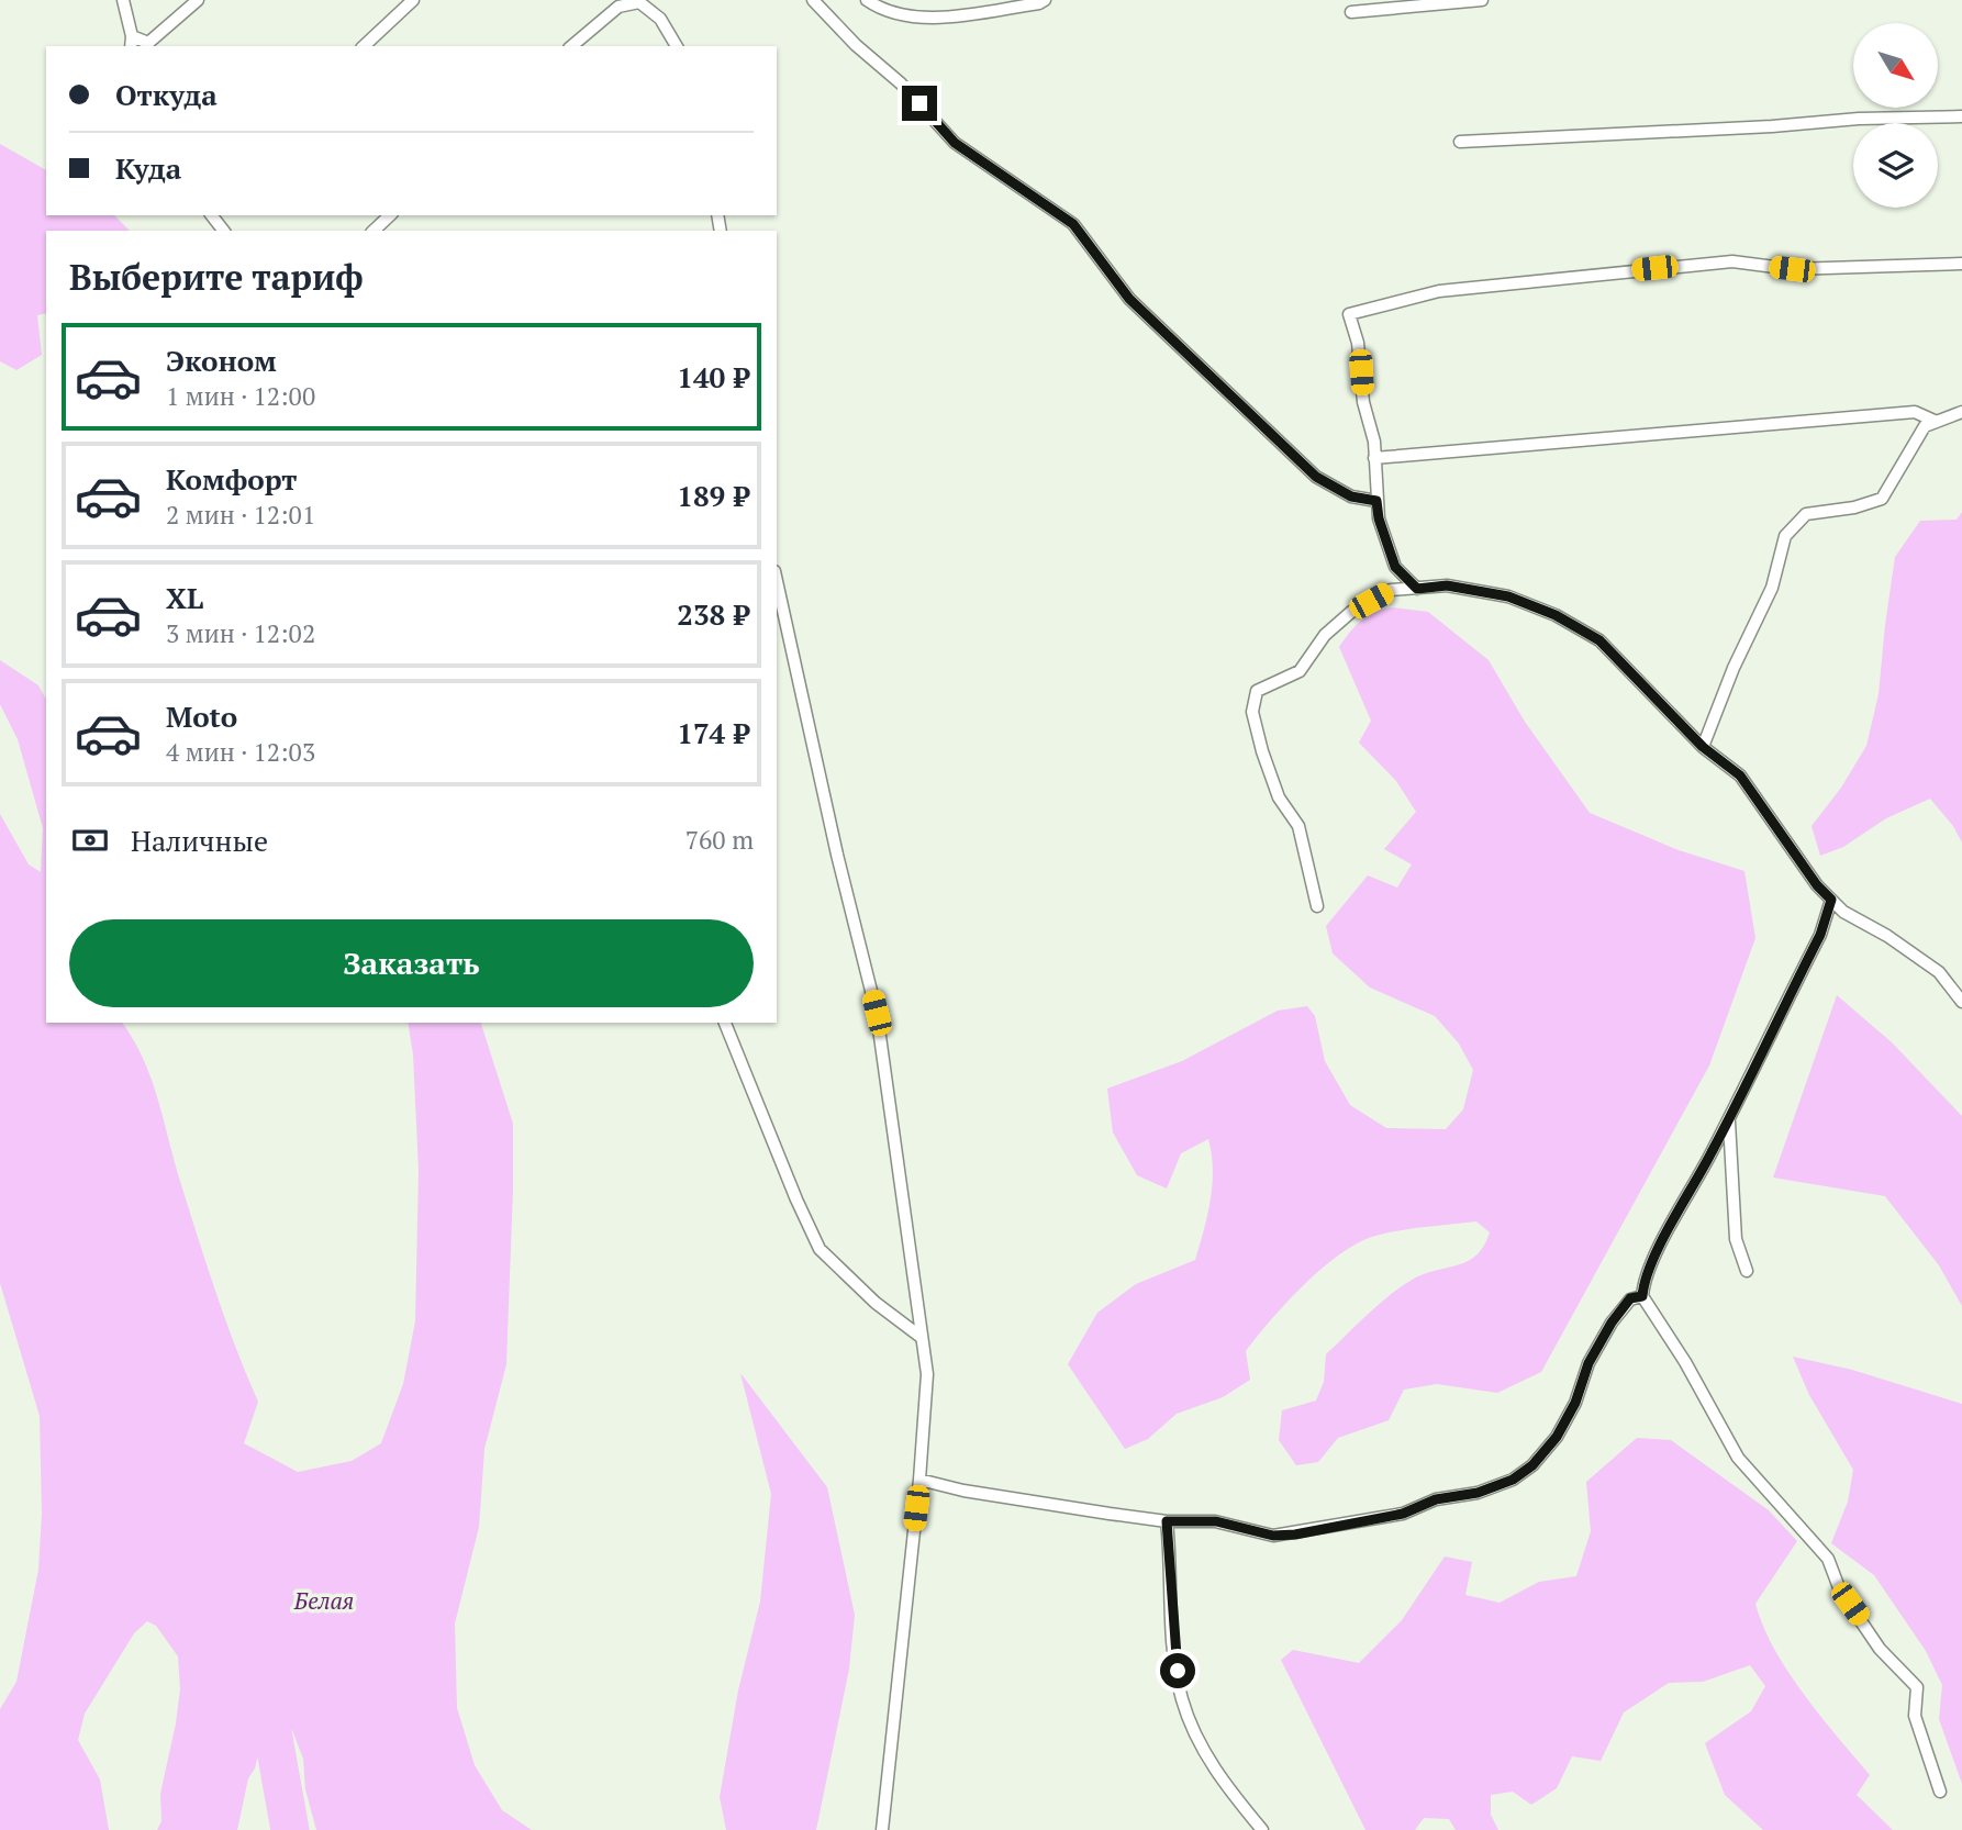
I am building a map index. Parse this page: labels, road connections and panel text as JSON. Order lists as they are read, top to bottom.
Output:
{
  "water": ["Белая"],
  "north": "bottom right",
  "page": {
    "banner": ["Откуда", "Куда"],
    "heading": "Выберите тариф",
    "list": [
      {
        "name": "Эконом",
        "note": "1 мин · 12:00",
        "value": "140 ₽"
      },
      {
        "name": "Комфорт",
        "note": "2 мин · 12:01",
        "value": "189 ₽"
      },
      {
        "name": "XL",
        "note": "3 мин · 12:02",
        "value": "238 ₽"
      },
      {
        "name": "Moto",
        "note": "4 мин · 12:03",
        "value": "174 ₽"
      }
    ],
    "pay": ["Наличные", "760 m"],
    "buttons": "Заказать"
  }
}
